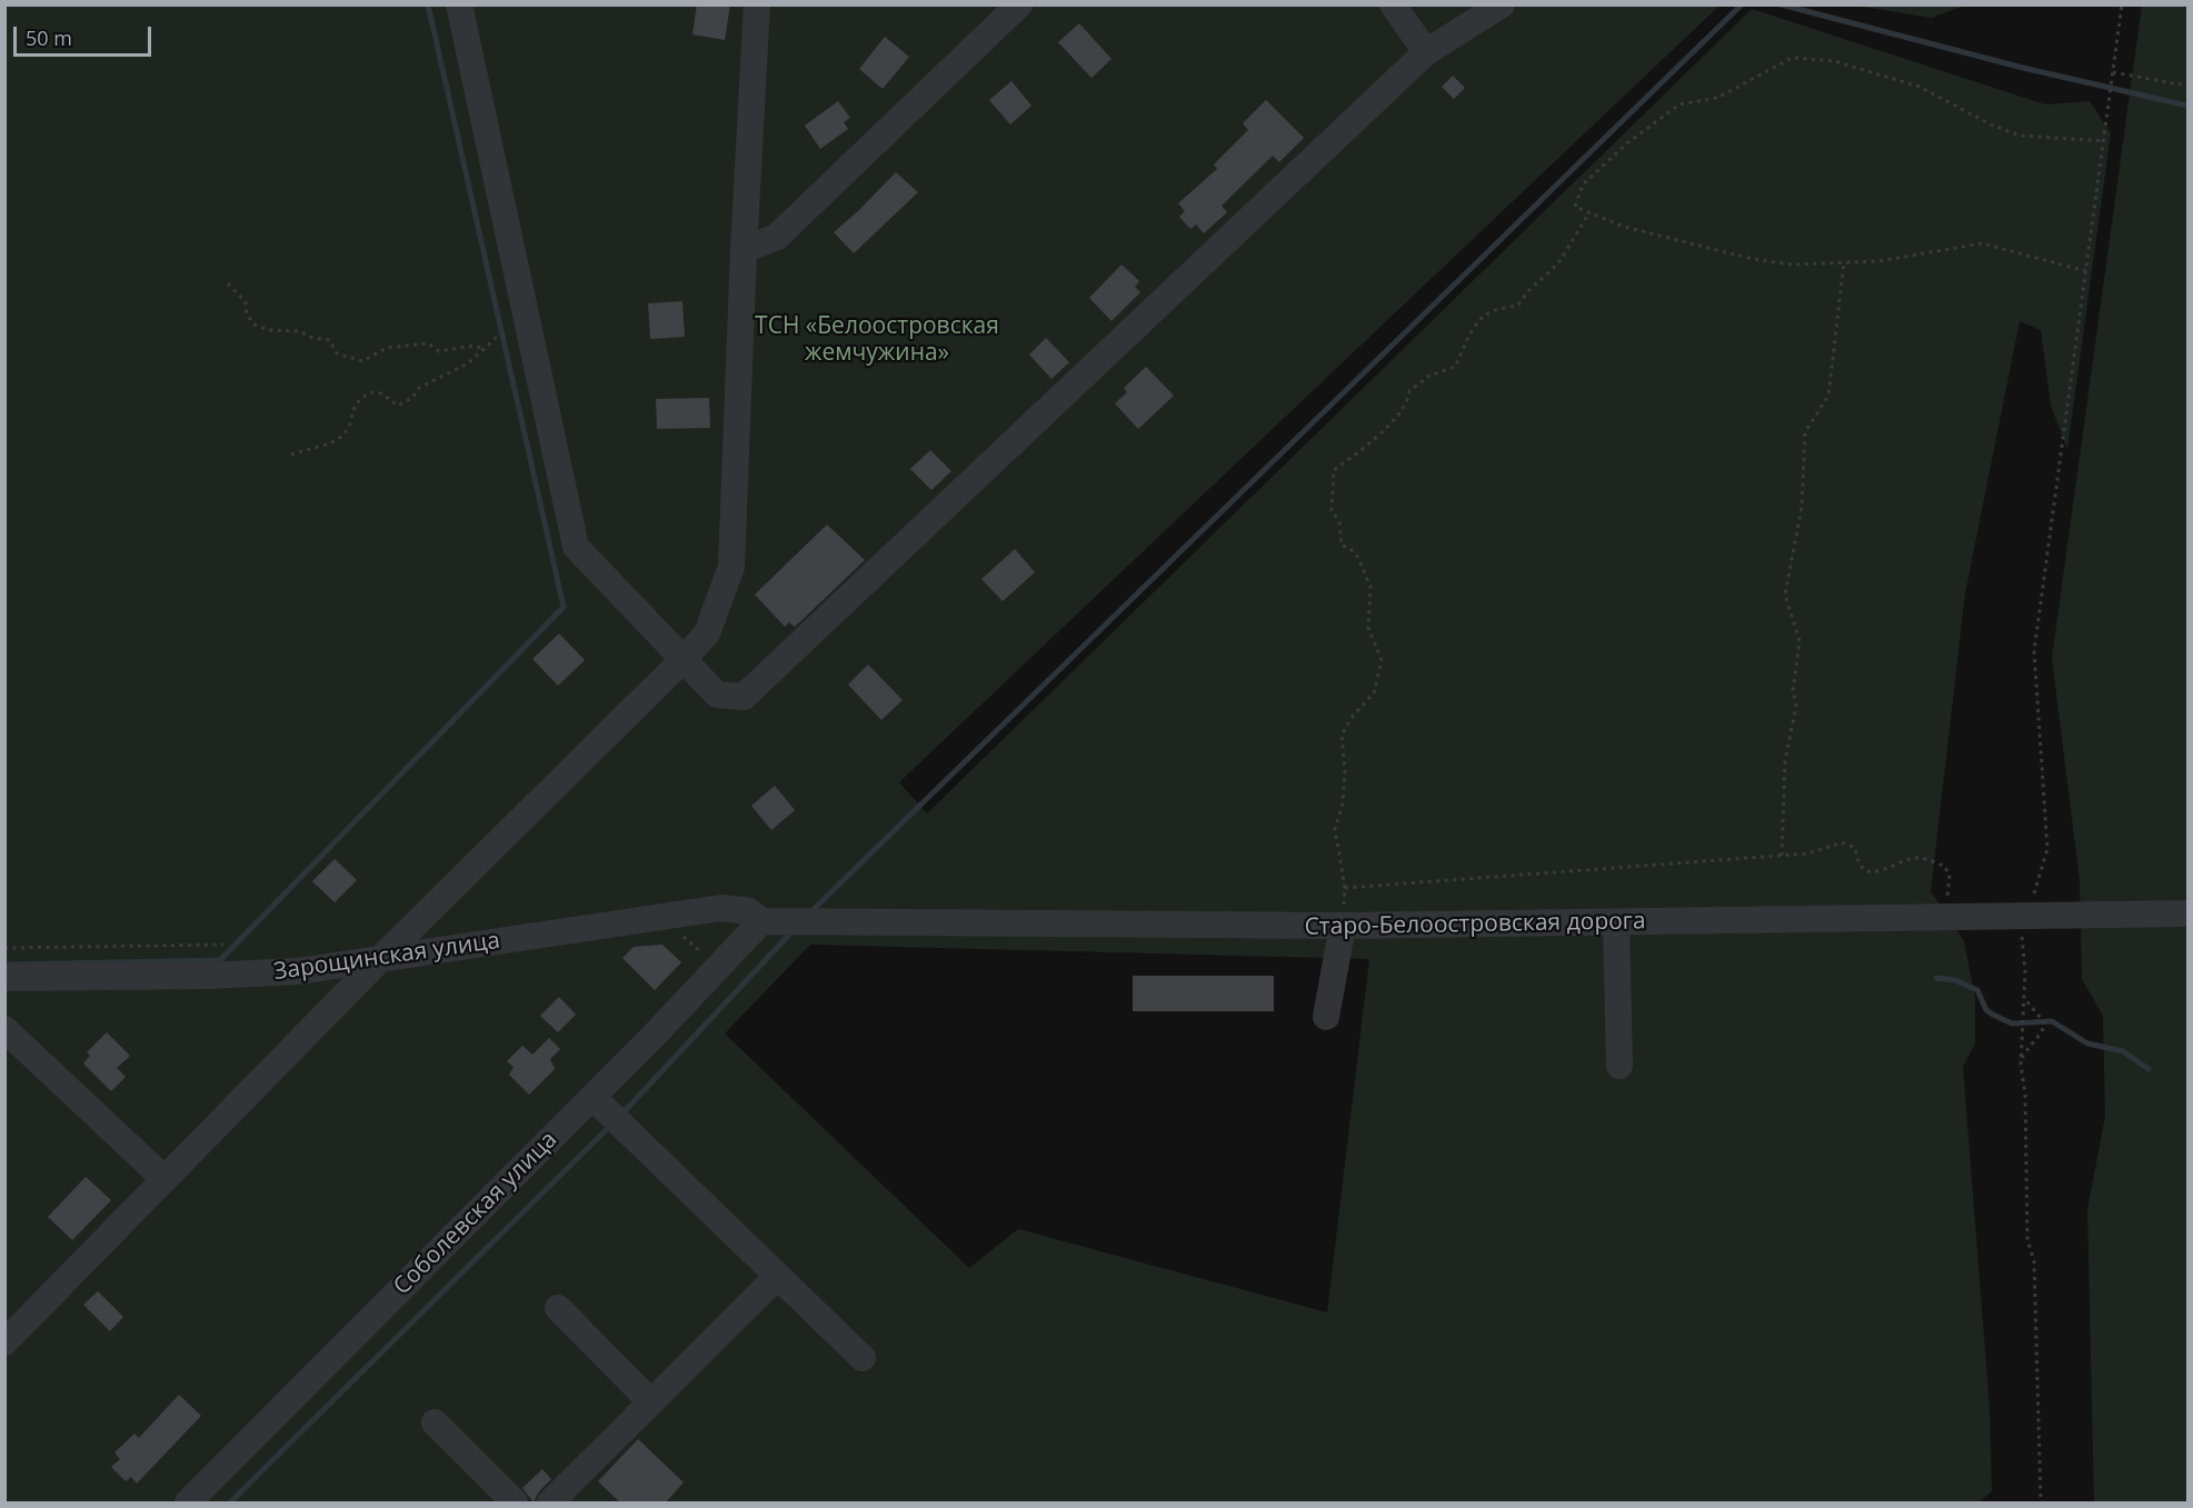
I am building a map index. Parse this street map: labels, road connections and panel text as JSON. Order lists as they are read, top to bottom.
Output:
{
  "streets": {
    "street": ["Старо-Белоостровская дорога", "Зарощинская улица", "Соболевская улица"]
  },
  "crossings": [
    ["Старо-Белоостровская дорога", "Зарощинская улица"],
    ["Старо-Белоостровская дорога", "Соболевская улица"],
    ["Зарощинская улица", "Соболевская улица"]
  ],
  "parks": ["ТСН «Белоостровская жемчужина»"],
  "scale_bar": "50 m"
}
